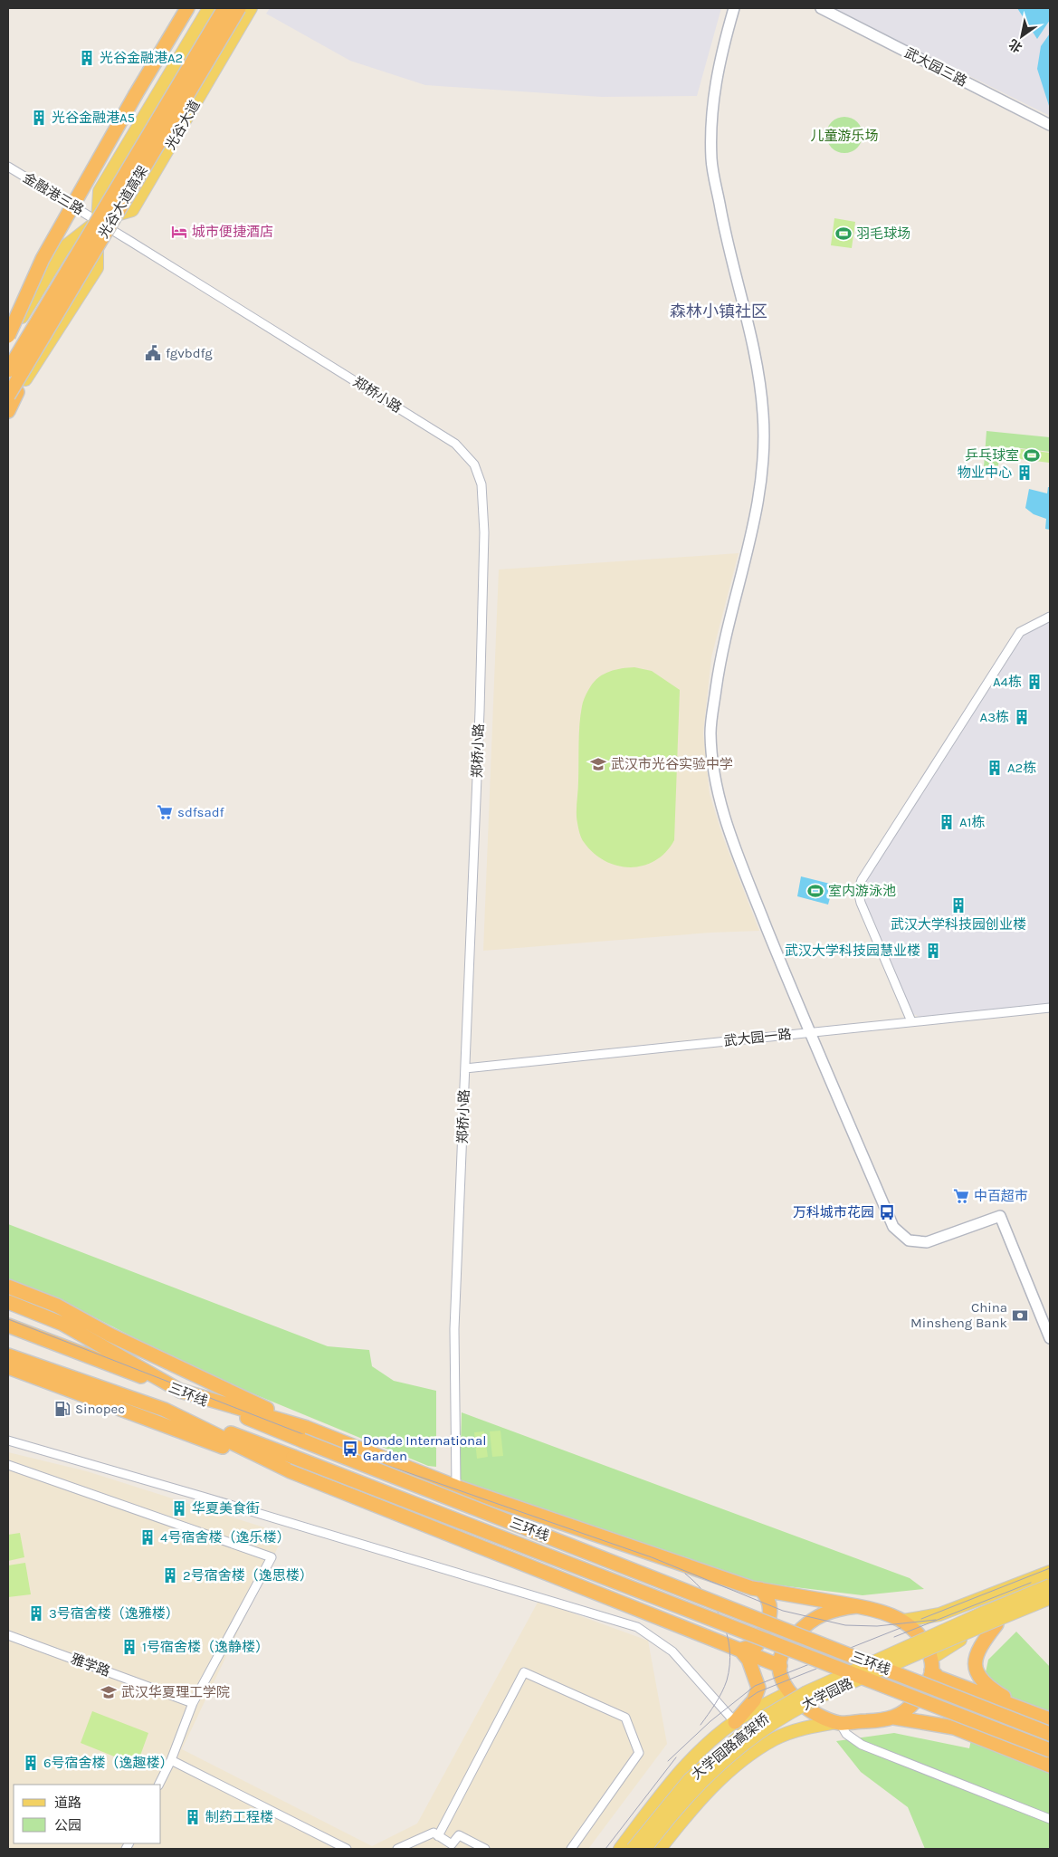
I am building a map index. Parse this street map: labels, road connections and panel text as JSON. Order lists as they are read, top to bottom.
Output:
{
  "streets": {
    "highway": ["光谷大道高架", "三环线"],
    "main road": ["光谷大道", "大学园路", "大学园路高架桥"],
    "street": [
      "武大园三路",
      "金融港三路",
      "郑桥小路",
      "武大园一路",
      "雅学路"
    ]
  },
  "crossings": [
    ["光谷大道", "金融港三路"],
    ["光谷大道", "郑桥小路"],
    ["金融港三路", "郑桥小路"],
    ["郑桥小路", "武大园一路"]
  ],
  "districts": ["森林小镇社区"],
  "parks": ["儿童游乐场"],
  "places": {
    "building": [
      "光谷金融港A2",
      "光谷金融港A5",
      "物业中心",
      "A4栋",
      "A3栋",
      "A2栋",
      "A1栋",
      "武汉大学科技园创业楼",
      "武汉大学科技园慧业楼",
      "华夏美食街",
      "4号宿舍楼（逸乐楼）",
      "2号宿舍楼（逸思楼）",
      "3号宿舍楼（逸雅楼）",
      "1号宿舍楼（逸静楼）",
      "6号宿舍楼（逸趣楼）",
      "制药工程楼"
    ],
    "hotel": ["城市便捷酒店"],
    "sports": ["羽毛球场", "乒乓球室", "室内游泳池"],
    "public building": ["fgvbdfg"],
    "school or university": ["武汉市光谷实验中学", "武汉华夏理工学院"],
    "supermarket": ["sdfsadf", "中百超市"],
    "bus stop": ["万科城市花园", "Donde International Garden"],
    "bank": ["China Minsheng Bank"],
    "fuel station": ["Sinopec"]
  },
  "legend": ["道路", "公园"],
  "north": "bottom left"
}
